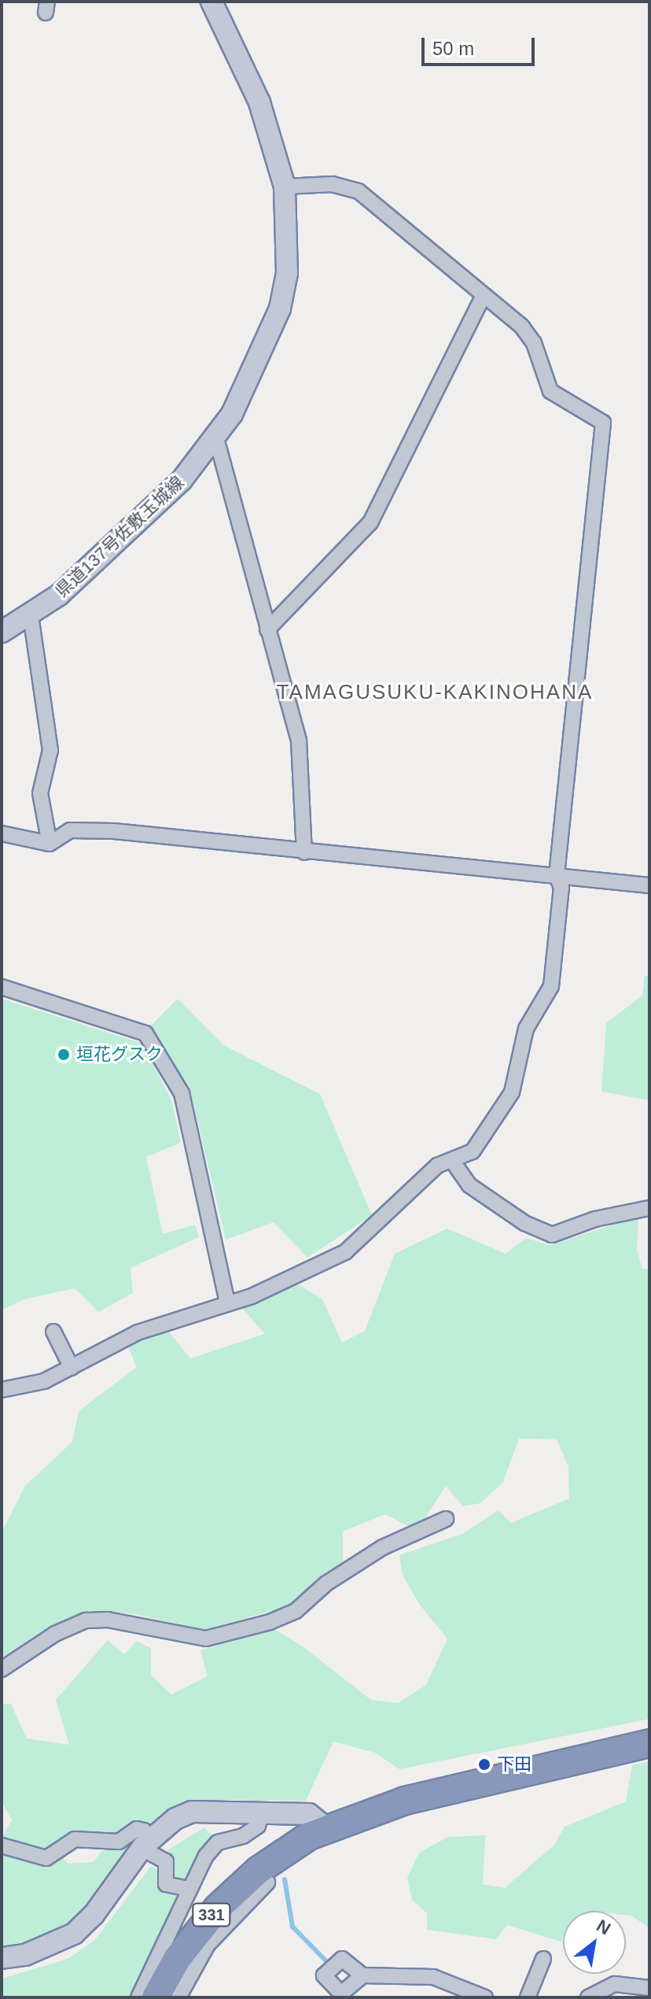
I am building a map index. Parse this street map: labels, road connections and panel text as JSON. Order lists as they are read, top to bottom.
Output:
{
  "streets": {
    "highway": ["331"],
    "main road": ["県道137号佐敷玉城線"]
  },
  "districts": ["TAMAGUSUKU-KAKINOHANA"],
  "places": ["垣花グスク", "下田"],
  "scale_bar": "50 m",
  "north": "top right"
}
